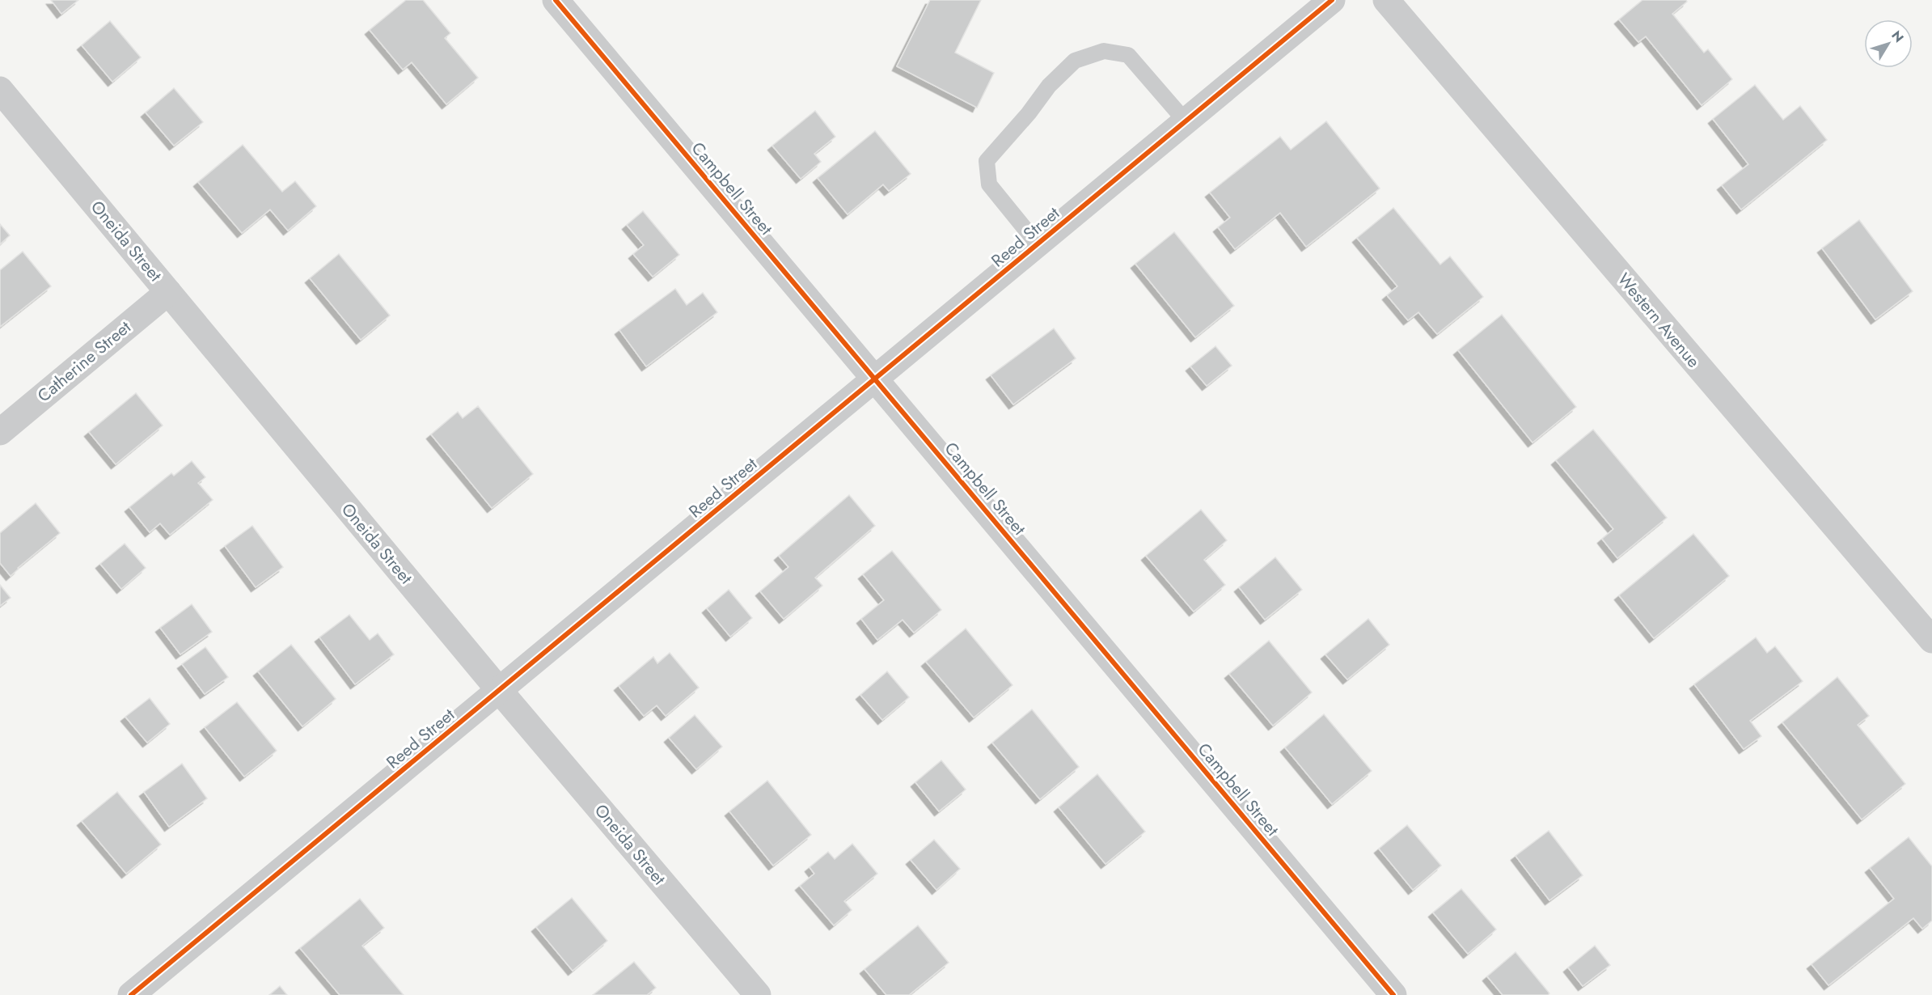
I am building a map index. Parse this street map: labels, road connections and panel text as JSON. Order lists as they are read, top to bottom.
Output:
{
  "streets": {
    "street": [
      "Campbell Street",
      "Reed Street",
      "Oneida Street",
      "Western Avenue",
      "Catherine Street"
    ]
  },
  "crossings": [
    ["Campbell Street", "Reed Street"],
    ["Reed Street", "Oneida Street"],
    ["Oneida Street", "Catherine Street"]
  ],
  "north": "top right"
}
